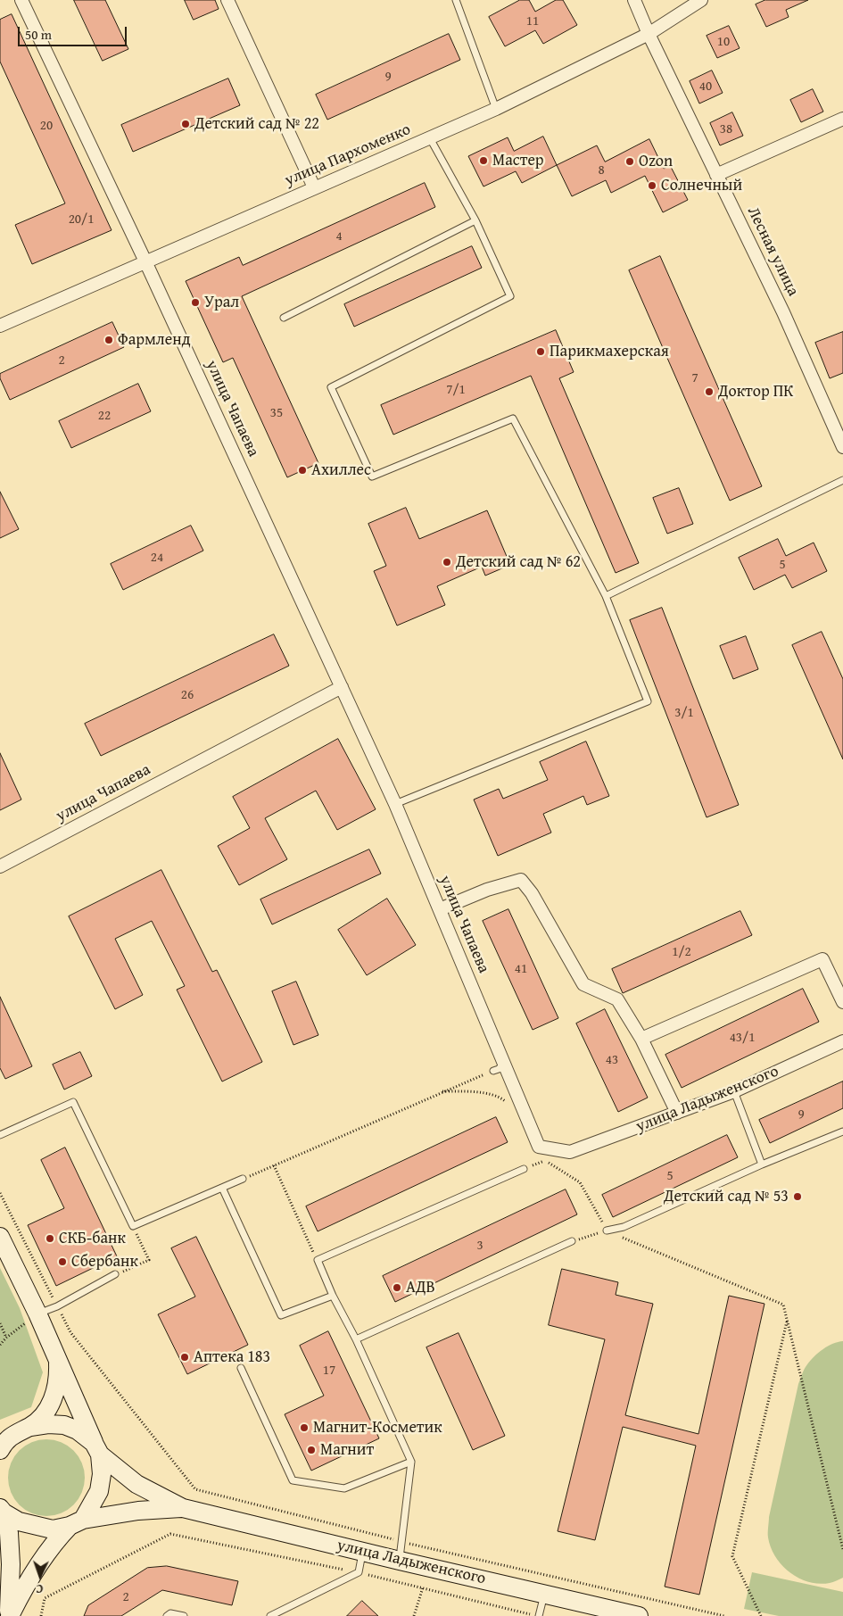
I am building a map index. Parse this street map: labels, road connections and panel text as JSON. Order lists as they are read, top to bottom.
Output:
{
  "streets": {
    "street": [
      "улица Пархоменко",
      "Лесная улица",
      "улица Чапаева",
      "улица Ладыженского"
    ]
  },
  "crossings": [
    ["улица Пархоменко", "Лесная улица"],
    ["улица Пархоменко", "улица Чапаева"],
    ["улица Чапаева", "улица Ладыженского"]
  ],
  "places": [
    "Детский сад № 22",
    "Мастер",
    "Ozon",
    "Солнечный",
    "Урал",
    "Фармленд",
    "Парикмахерская",
    "Доктор ПК",
    "Ахиллес",
    "Детский сад № 62",
    "Детский сад № 53",
    "СКБ-банк",
    "Сбербанк",
    "АДВ",
    "Аптека 183",
    "Магнит-Косметик",
    "Магнит"
  ],
  "house_numbers": [
    "11",
    "10",
    "9",
    "40",
    "20",
    "38",
    "8",
    "20/1",
    "4",
    "2",
    "7",
    "7/1",
    "35",
    "22",
    "24",
    "5",
    "26",
    "3/1",
    "1/2",
    "41",
    "43/1",
    "43",
    "9",
    "5",
    "3",
    "17",
    "2"
  ],
  "scale_bar": "50 m",
  "north": "bottom"
}
